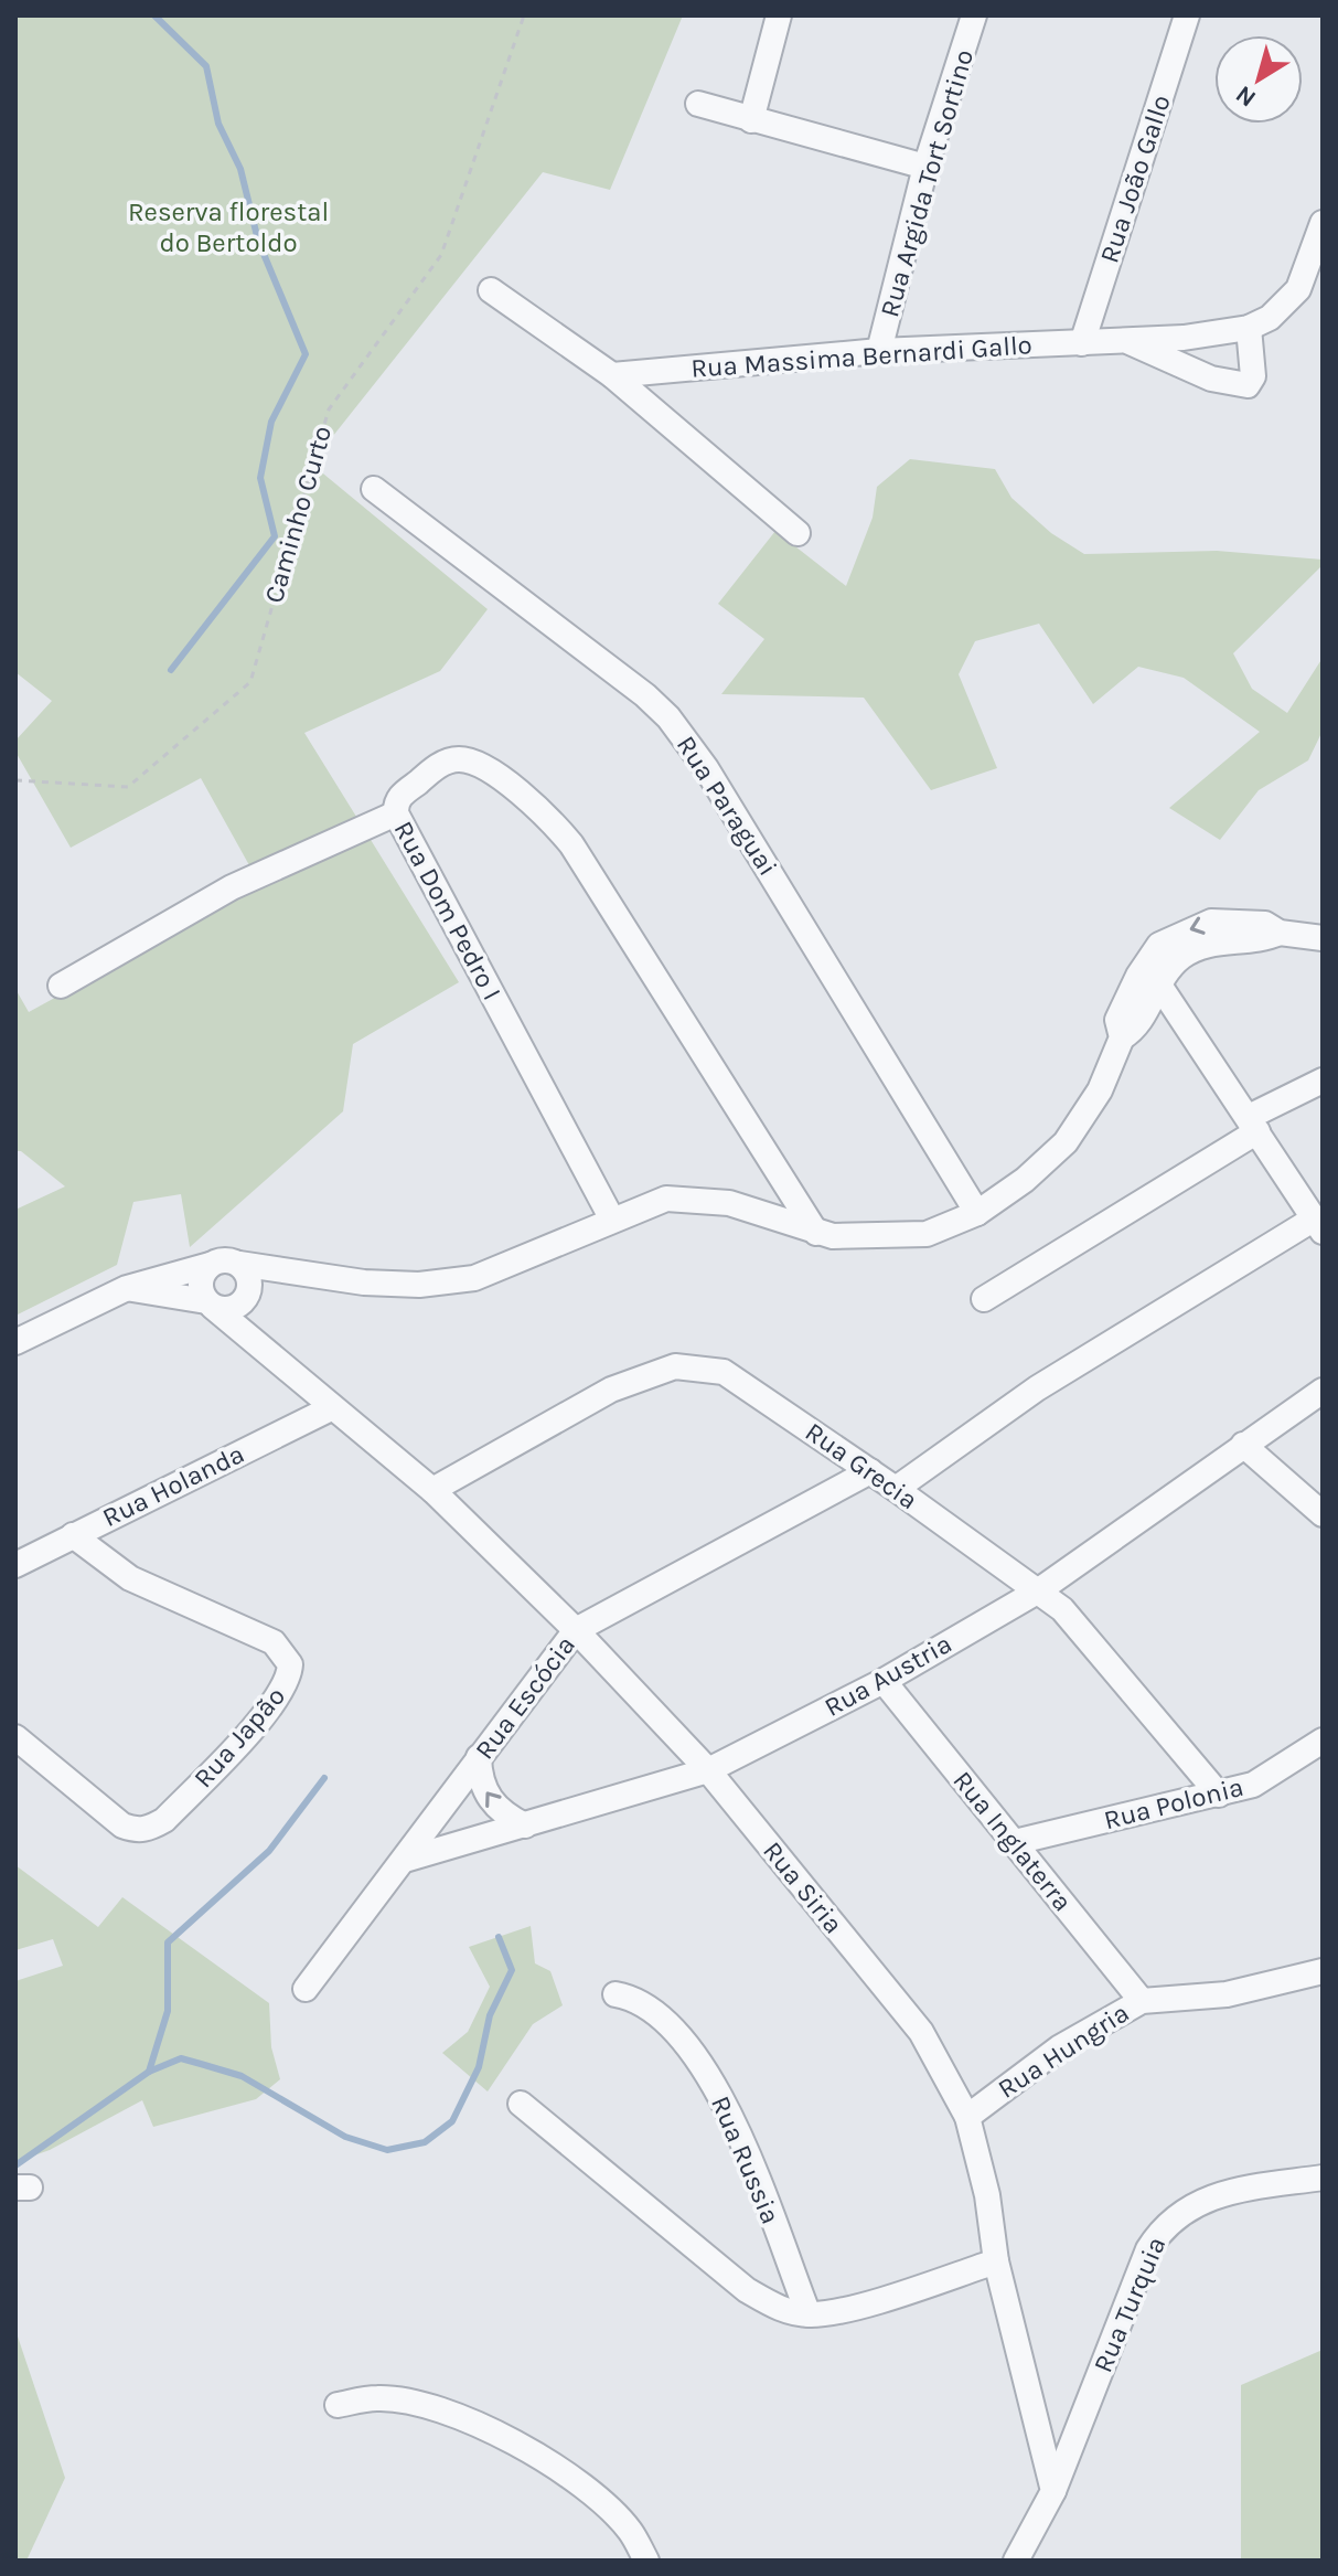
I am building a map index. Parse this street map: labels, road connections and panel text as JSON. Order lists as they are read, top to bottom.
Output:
{
  "streets": {
    "street": [
      "Rua João Gallo",
      "Rua Argida Tort Sortino",
      "Rua Massima Bernardi Gallo",
      "Rua Paraguai",
      "Rua Dom Pedro I",
      "Rua Grecia",
      "Rua Holanda",
      "Rua Austria",
      "Rua Escócia",
      "Rua Japão",
      "Rua Polonia",
      "Rua Inglaterra",
      "Rua Siria",
      "Rua Hungria",
      "Rua Russia",
      "Rua Turquia"
    ],
    "path": ["Caminho Curto"]
  },
  "crossings": [
    ["Rua João Gallo", "Rua Massima Bernardi Gallo"],
    ["Rua Argida Tort Sortino", "Rua Massima Bernardi Gallo"],
    ["Rua Grecia", "Rua Austria"],
    ["Rua Grecia", "Rua Escócia"],
    ["Rua Grecia", "Rua Polonia"],
    ["Rua Grecia", "Rua Siria"],
    ["Rua Holanda", "Rua Japão"],
    ["Rua Holanda", "Rua Siria"],
    ["Rua Austria", "Rua Escócia"],
    ["Rua Austria", "Rua Inglaterra"],
    ["Rua Austria", "Rua Siria"],
    ["Rua Escócia", "Rua Siria"],
    ["Rua Polonia", "Rua Inglaterra"],
    ["Rua Inglaterra", "Rua Hungria"],
    ["Rua Siria", "Rua Hungria"],
    ["Rua Siria", "Rua Turquia"]
  ],
  "parks": ["Reserva florestal do Bertoldo"],
  "north": "bottom left"
}
